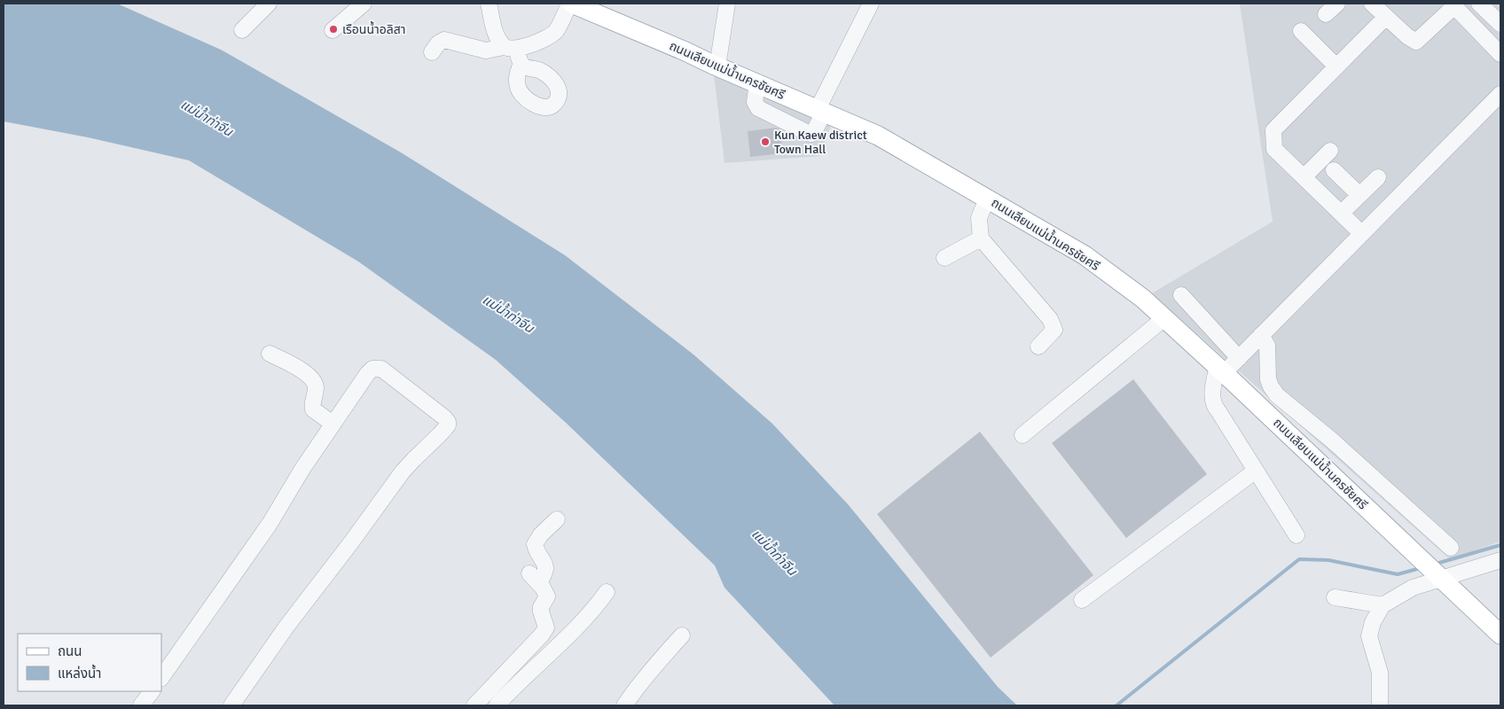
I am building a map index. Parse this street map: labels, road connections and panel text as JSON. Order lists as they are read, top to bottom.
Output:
{
  "streets": {
    "main road": ["ถนนเลียบแม่น้ำนครชัยศรี"]
  },
  "water": ["แม่น้ำท่าจีน"],
  "places": ["เรือนน้ำอลิสา", "Kun Kaew district Town Hall"],
  "legend": ["ถนน", "แหล่งน้ำ"]
}
